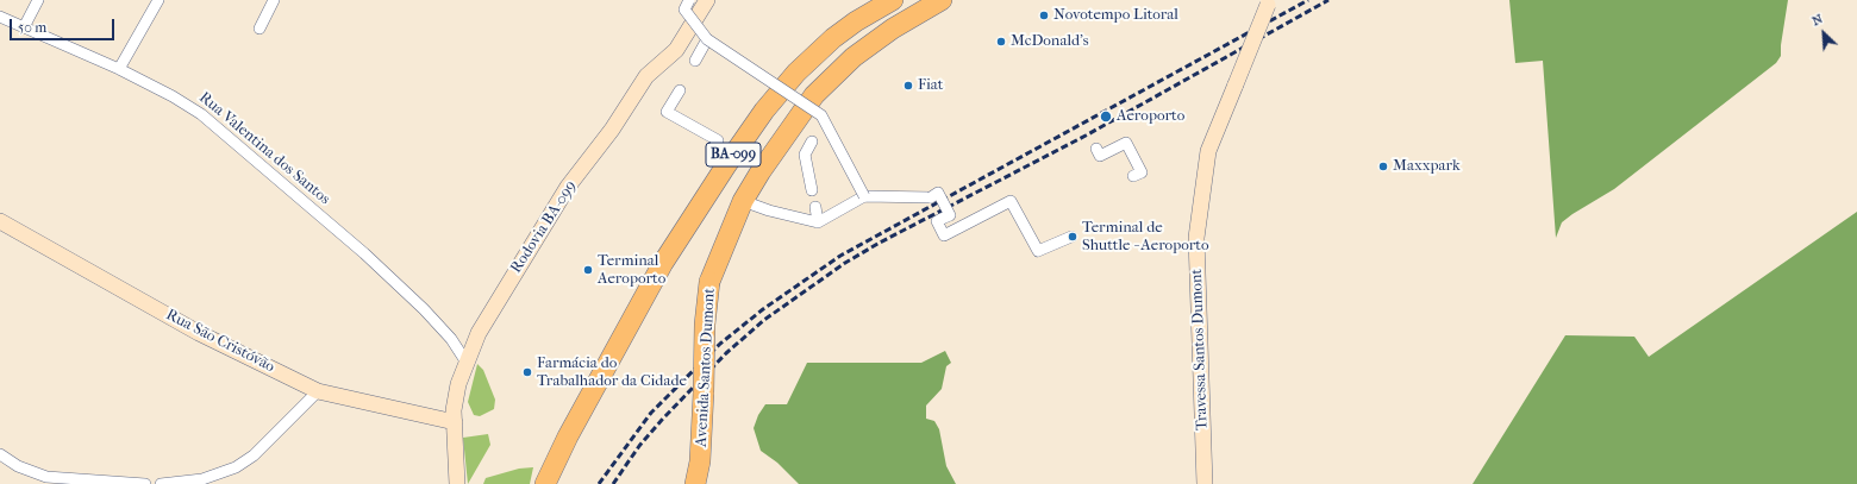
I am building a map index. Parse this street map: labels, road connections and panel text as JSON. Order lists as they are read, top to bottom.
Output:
{
  "streets": {
    "highway": ["BA-099", "Avenida Santos Dumont"],
    "main road": ["Rodovia BA-099", "Rua São Cristóvão", "Travessa Santos Dumont"],
    "street": ["Rua Valentina dos Santos"]
  },
  "crossings": [
    ["Rua Valentina dos Santos", "Rodovia BA-099"],
    ["Rodovia BA-099", "Rua São Cristóvão"]
  ],
  "places": [
    "Novotempo Litoral",
    "McDonald's",
    "Fiat",
    "Aeroporto",
    "Maxxpark",
    "Terminal de Shuttle - Aeroporto",
    "Terminal Aeroporto",
    "Farmácia do Trabalhador da Cidade"
  ],
  "scale_bar": "50 m",
  "north": "top left"
}
